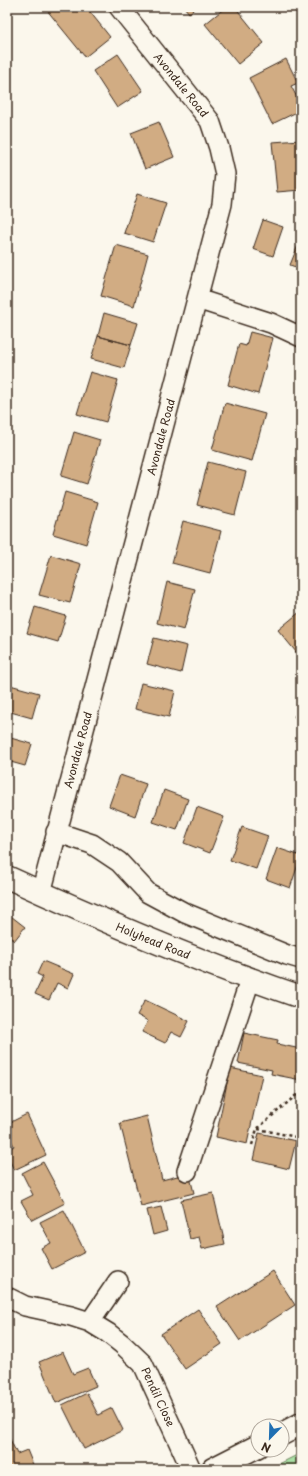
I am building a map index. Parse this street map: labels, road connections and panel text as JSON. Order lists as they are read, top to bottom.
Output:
{
  "streets": {
    "main road": ["Holyhead Road"],
    "street": ["Avondale Road", "Pendil Close"]
  },
  "crossings": [
    ["Avondale Road", "Holyhead Road"]
  ],
  "north": "bottom left"
}
